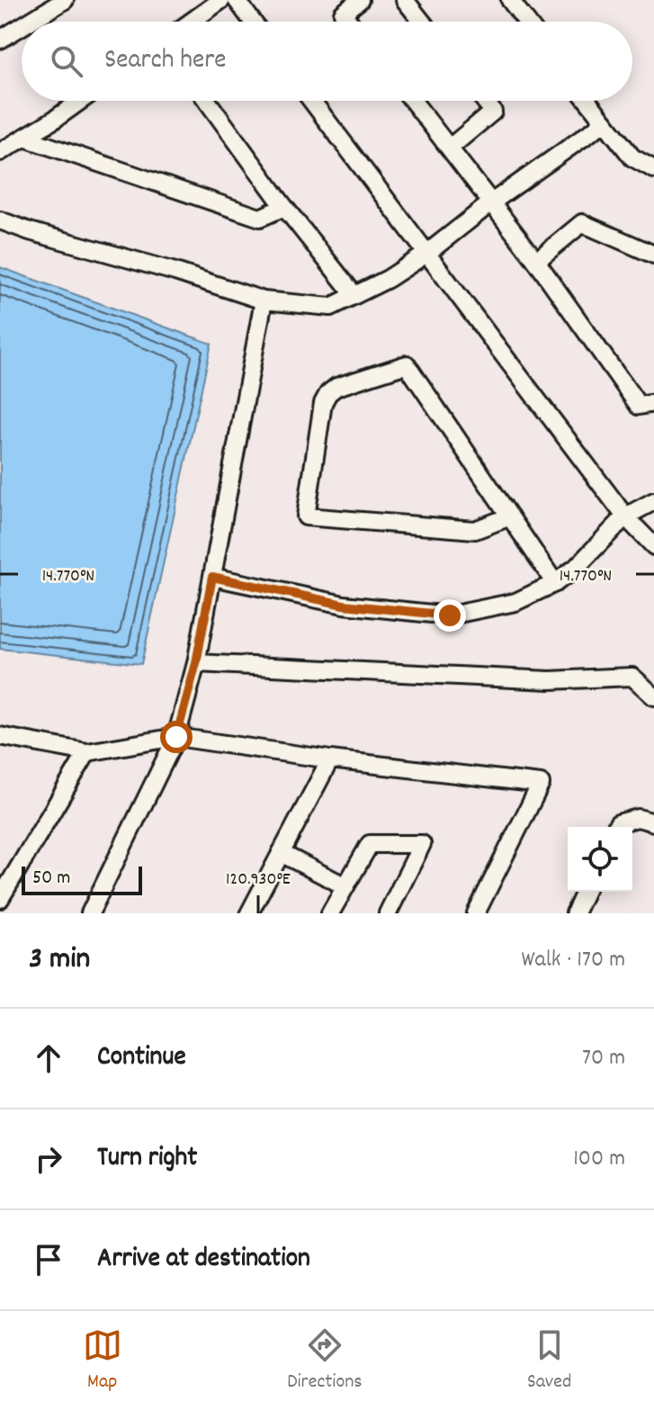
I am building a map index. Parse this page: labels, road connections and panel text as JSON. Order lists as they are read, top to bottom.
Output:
{
  "scale_bar": "50 m",
  "page": {
    "search": "Search here",
    "scale": "50 m",
    "heading": ["3 min", "Walk · 170 m"],
    "list": [
      ["Continue", "70 m"],
      ["Turn right", "100 m"],
      "Arrive at destination"
    ],
    "nav": ["Map", "Directions", "Saved"]
  },
  "coordinates": ["14.770°N", "120.930°E"]
}
